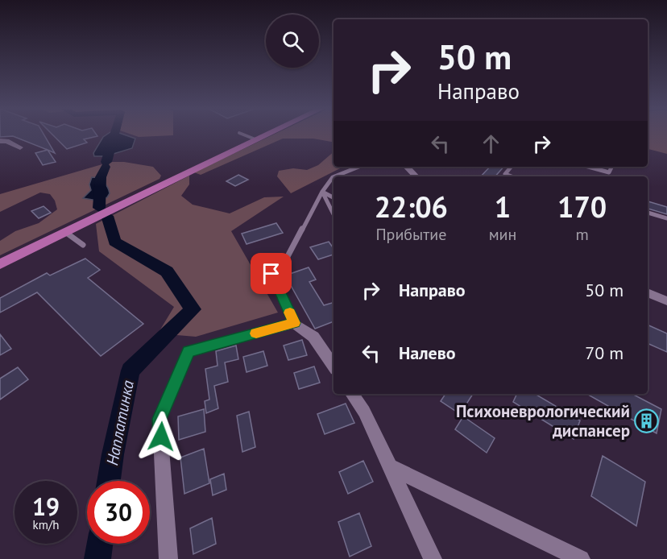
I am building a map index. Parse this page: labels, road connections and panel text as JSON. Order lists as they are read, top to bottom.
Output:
{
  "water": ["Наплатинка"],
  "places": {
    "building": ["Психоневрологический диспансер"]
  },
  "page": {
    "turn": ["50 m", "Направо"],
    "eta": [
      "22:06",
      "Прибытие",
      "1",
      "мин",
      "170",
      "m"
    ],
    "list": [
      {
        "name": "Направо",
        "value": "50 m"
      },
      {
        "name": "Налево",
        "value": "70 m"
      }
    ],
    "speed": "19 km/h",
    "limit": "30"
  }
}
